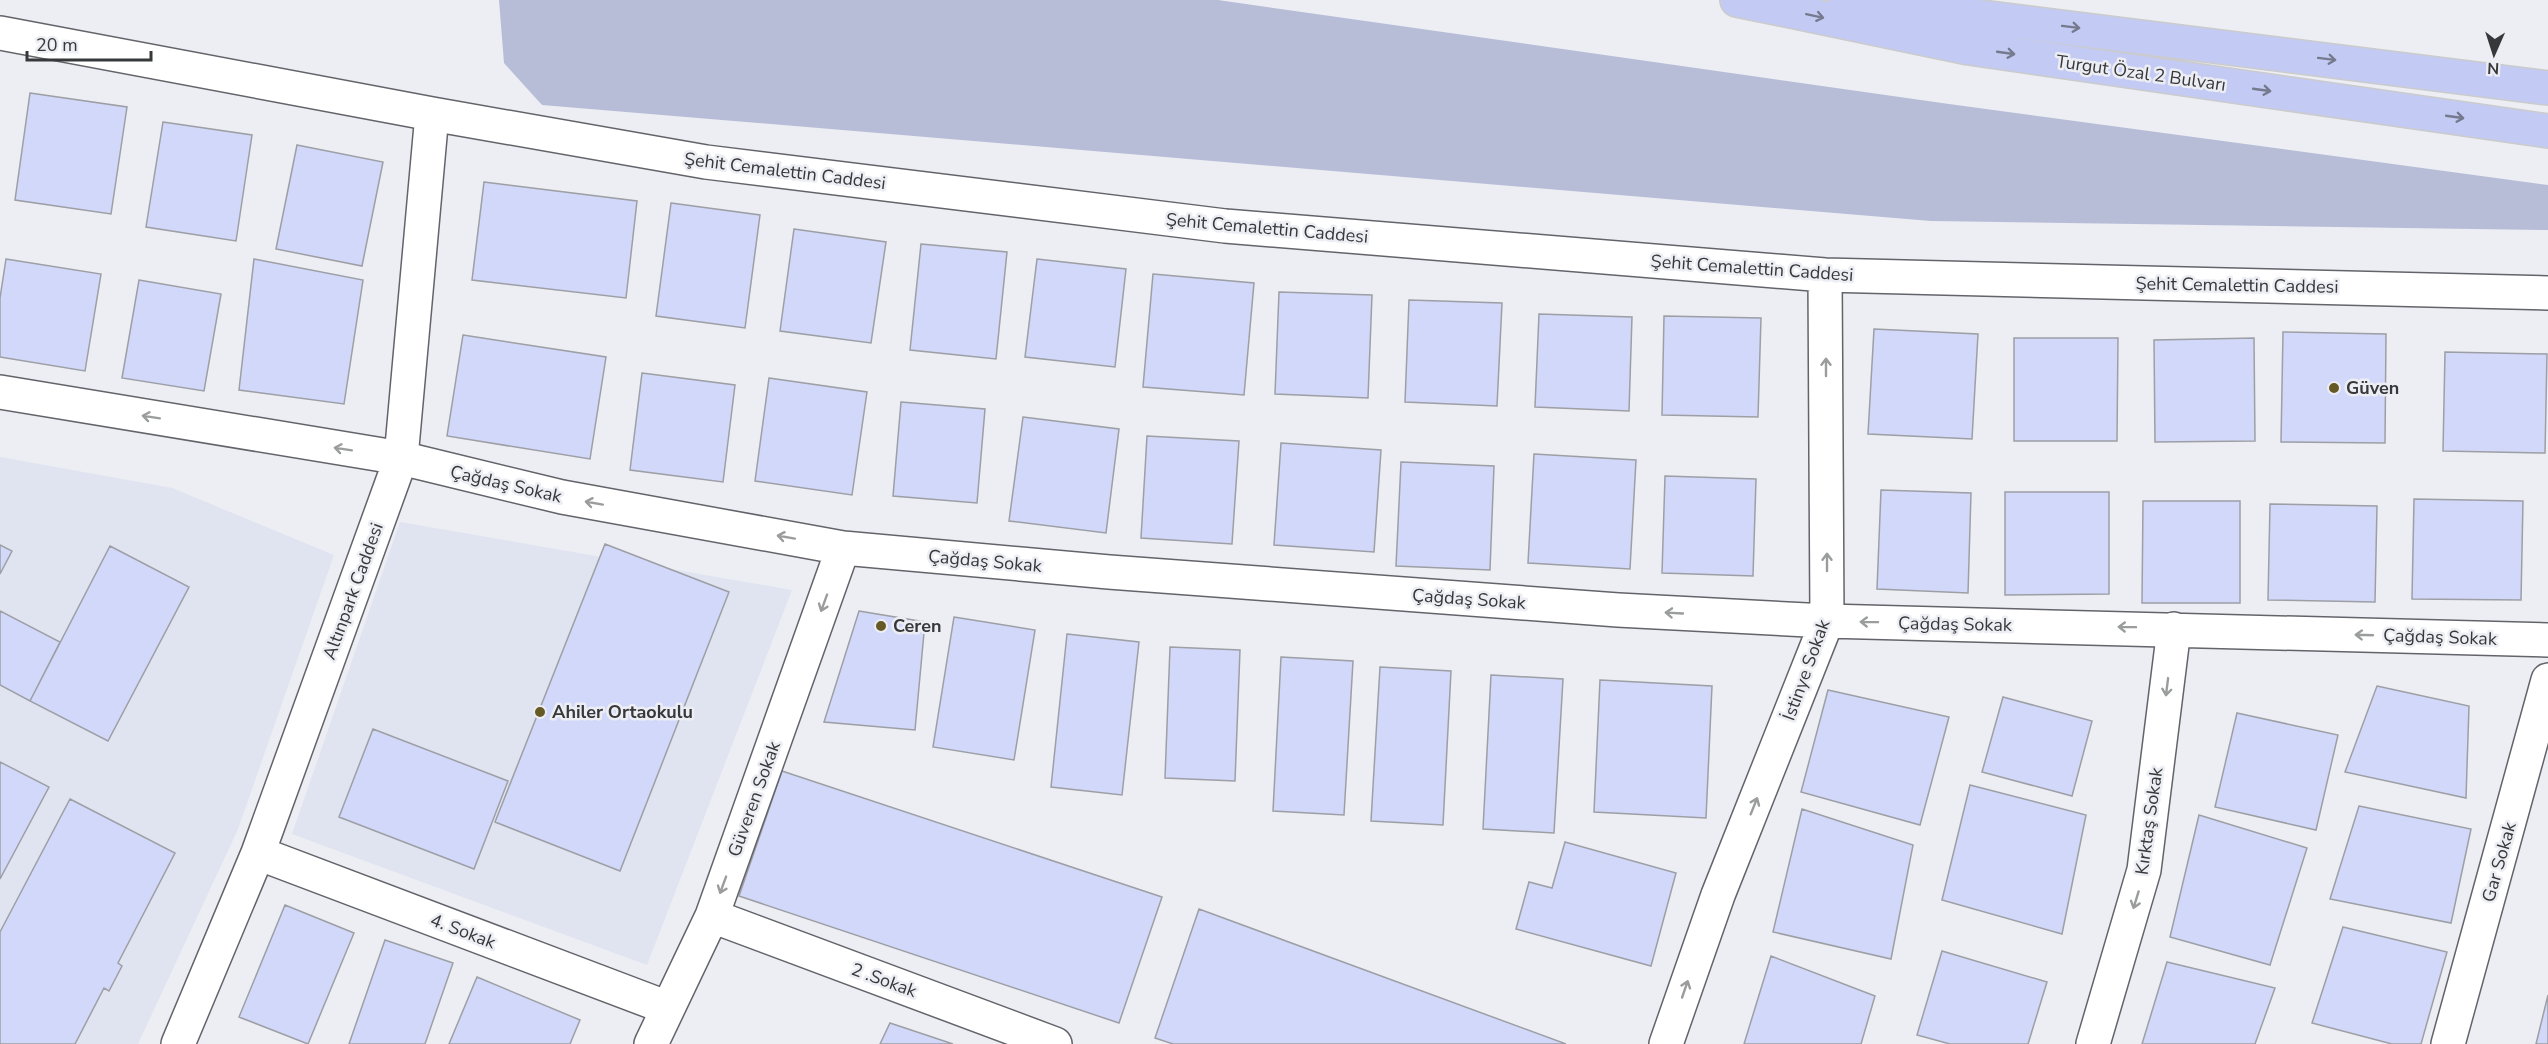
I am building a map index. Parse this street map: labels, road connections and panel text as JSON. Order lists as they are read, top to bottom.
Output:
{
  "streets": {
    "highway": ["Turgut Özal 2 Bulvarı"],
    "street": [
      "Şehit Cemalettin Caddesi",
      "Çağdaş Sokak",
      "Altınpark Caddesi",
      "İstinye Sokak",
      "Güveren Sokak",
      "Kırktaş Sokak",
      "Gar Sokak",
      "4. Sokak",
      "2 .Sokak"
    ]
  },
  "crossings": [
    ["Şehit Cemalettin Caddesi", "Altınpark Caddesi"],
    ["Şehit Cemalettin Caddesi", "İstinye Sokak"],
    ["Çağdaş Sokak", "Altınpark Caddesi"],
    ["Çağdaş Sokak", "İstinye Sokak"],
    ["Çağdaş Sokak", "Güveren Sokak"],
    ["Çağdaş Sokak", "Kırktaş Sokak"],
    ["Altınpark Caddesi", "4. Sokak"],
    ["Güveren Sokak", "4. Sokak"],
    ["Güveren Sokak", "2 .Sokak"]
  ],
  "one_way": [
    "Turgut Özal 2 Bulvarı",
    "Çağdaş Sokak",
    "İstinye Sokak",
    "Güveren Sokak",
    "Kırktaş Sokak"
  ],
  "places": ["Güven", "Ceren", "Ahiler Ortaokulu"],
  "scale_bar": "20 m",
  "north": "bottom"
}
